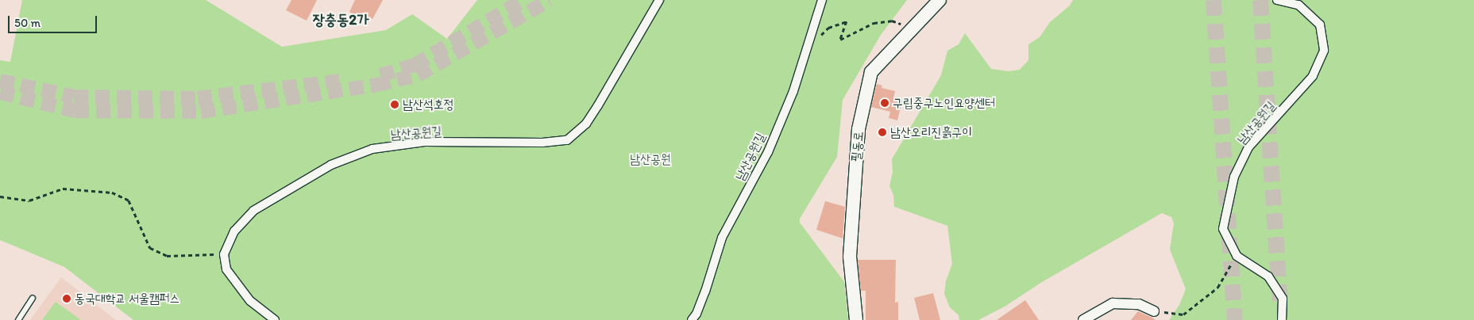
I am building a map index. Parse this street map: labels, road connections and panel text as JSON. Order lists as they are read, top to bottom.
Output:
{
  "streets": {
    "street": ["남산공원길", "필동로"]
  },
  "districts": ["장충동2가"],
  "parks": ["남산공원"],
  "places": [
    "구립중구노인요양센터",
    "남산석호정",
    "남산오리진흙구이",
    "동국대학교 서울캠퍼스"
  ],
  "scale_bar": "50 m"
}
